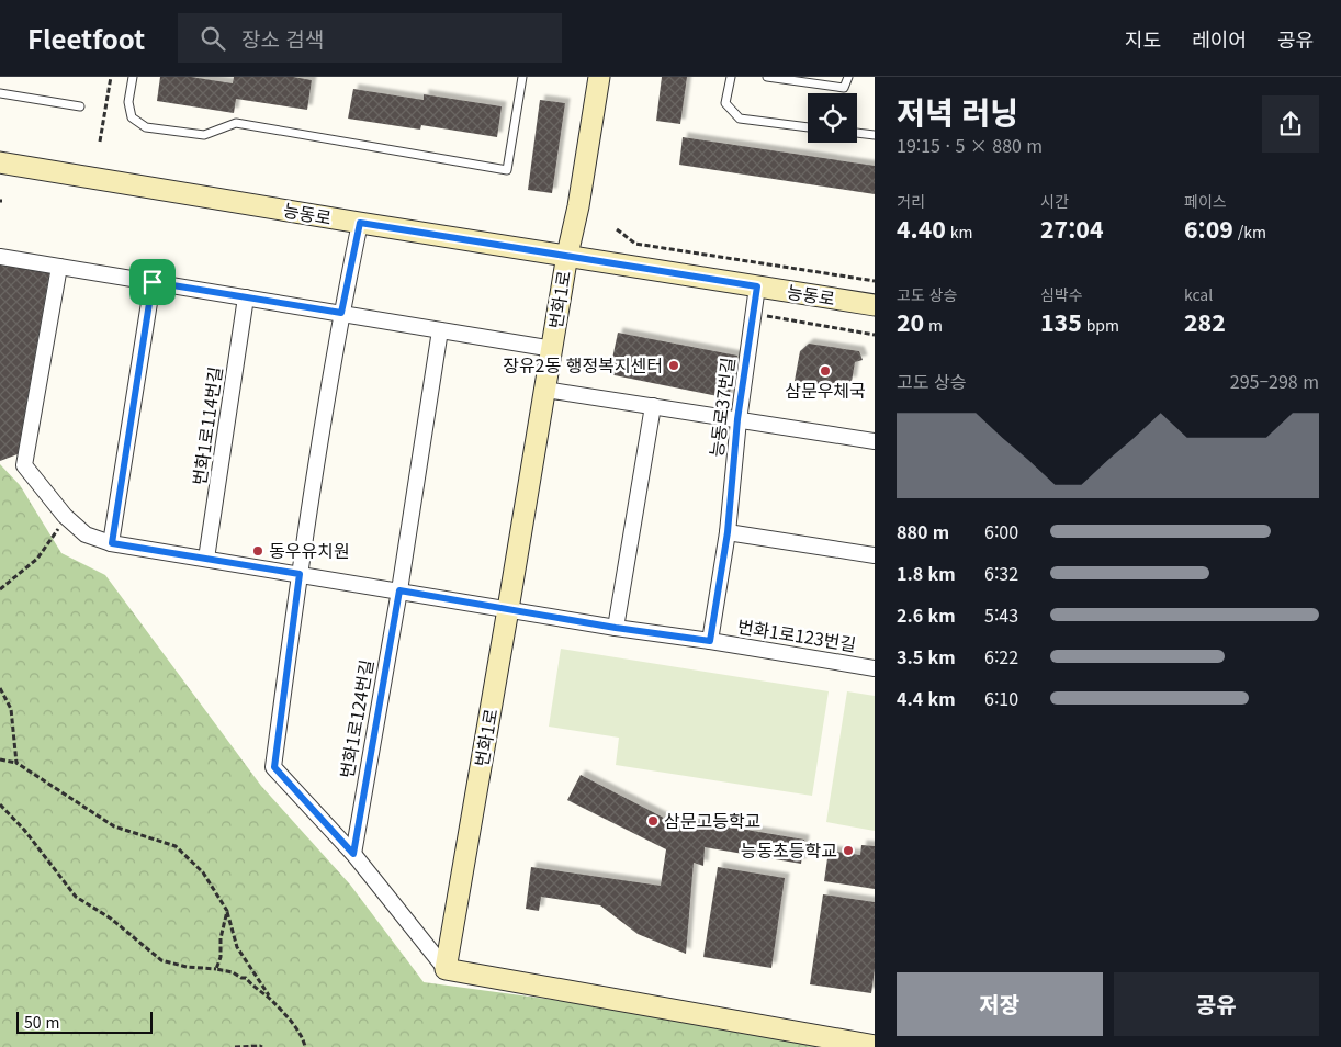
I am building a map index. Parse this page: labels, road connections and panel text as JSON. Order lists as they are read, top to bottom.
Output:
{
  "streets": {
    "street": [
      "능동로",
      "번화1로",
      "능동로37번길",
      "번화1로114번길",
      "번화1로123번길",
      "번화1로124번길"
    ]
  },
  "crossings": [
    ["능동로", "번화1로"],
    ["능동로", "능동로37번길"],
    ["번화1로", "번화1로123번길"],
    ["능동로37번길", "번화1로123번길"]
  ],
  "places": [
    "장유2동 행정복지센터",
    "삼문우체국",
    "동우유치원",
    "삼문고등학교",
    "능동초등학교"
  ],
  "scale_bar": "50 m",
  "page": {
    "header": "Fleetfoot",
    "search": "장소 검색",
    "nav": ["지도", "레이어", "공유"],
    "heading": ["저녁 러닝", "19:15 · 5 × 880 m"],
    "stats": [
      ["거리", "4.40 km"],
      ["시간", "27:04"],
      ["페이스", "6:09 /km"],
      ["고도 상승", "20 m"],
      ["심박수", "135 bpm"],
      ["kcal", "282"]
    ],
    "chart": ["고도 상승", "295–298 m"],
    "list": [
      {
        "name": "880 m",
        "note": "6:00"
      },
      {
        "name": "1.8 km",
        "note": "6:32"
      },
      {
        "name": "2.6 km",
        "note": "5:43"
      },
      {
        "name": "3.5 km",
        "note": "6:22"
      },
      {
        "name": "4.4 km",
        "note": "6:10"
      }
    ],
    "buttons": ["저장", "공유"],
    "scale": "50 m"
  }
}
